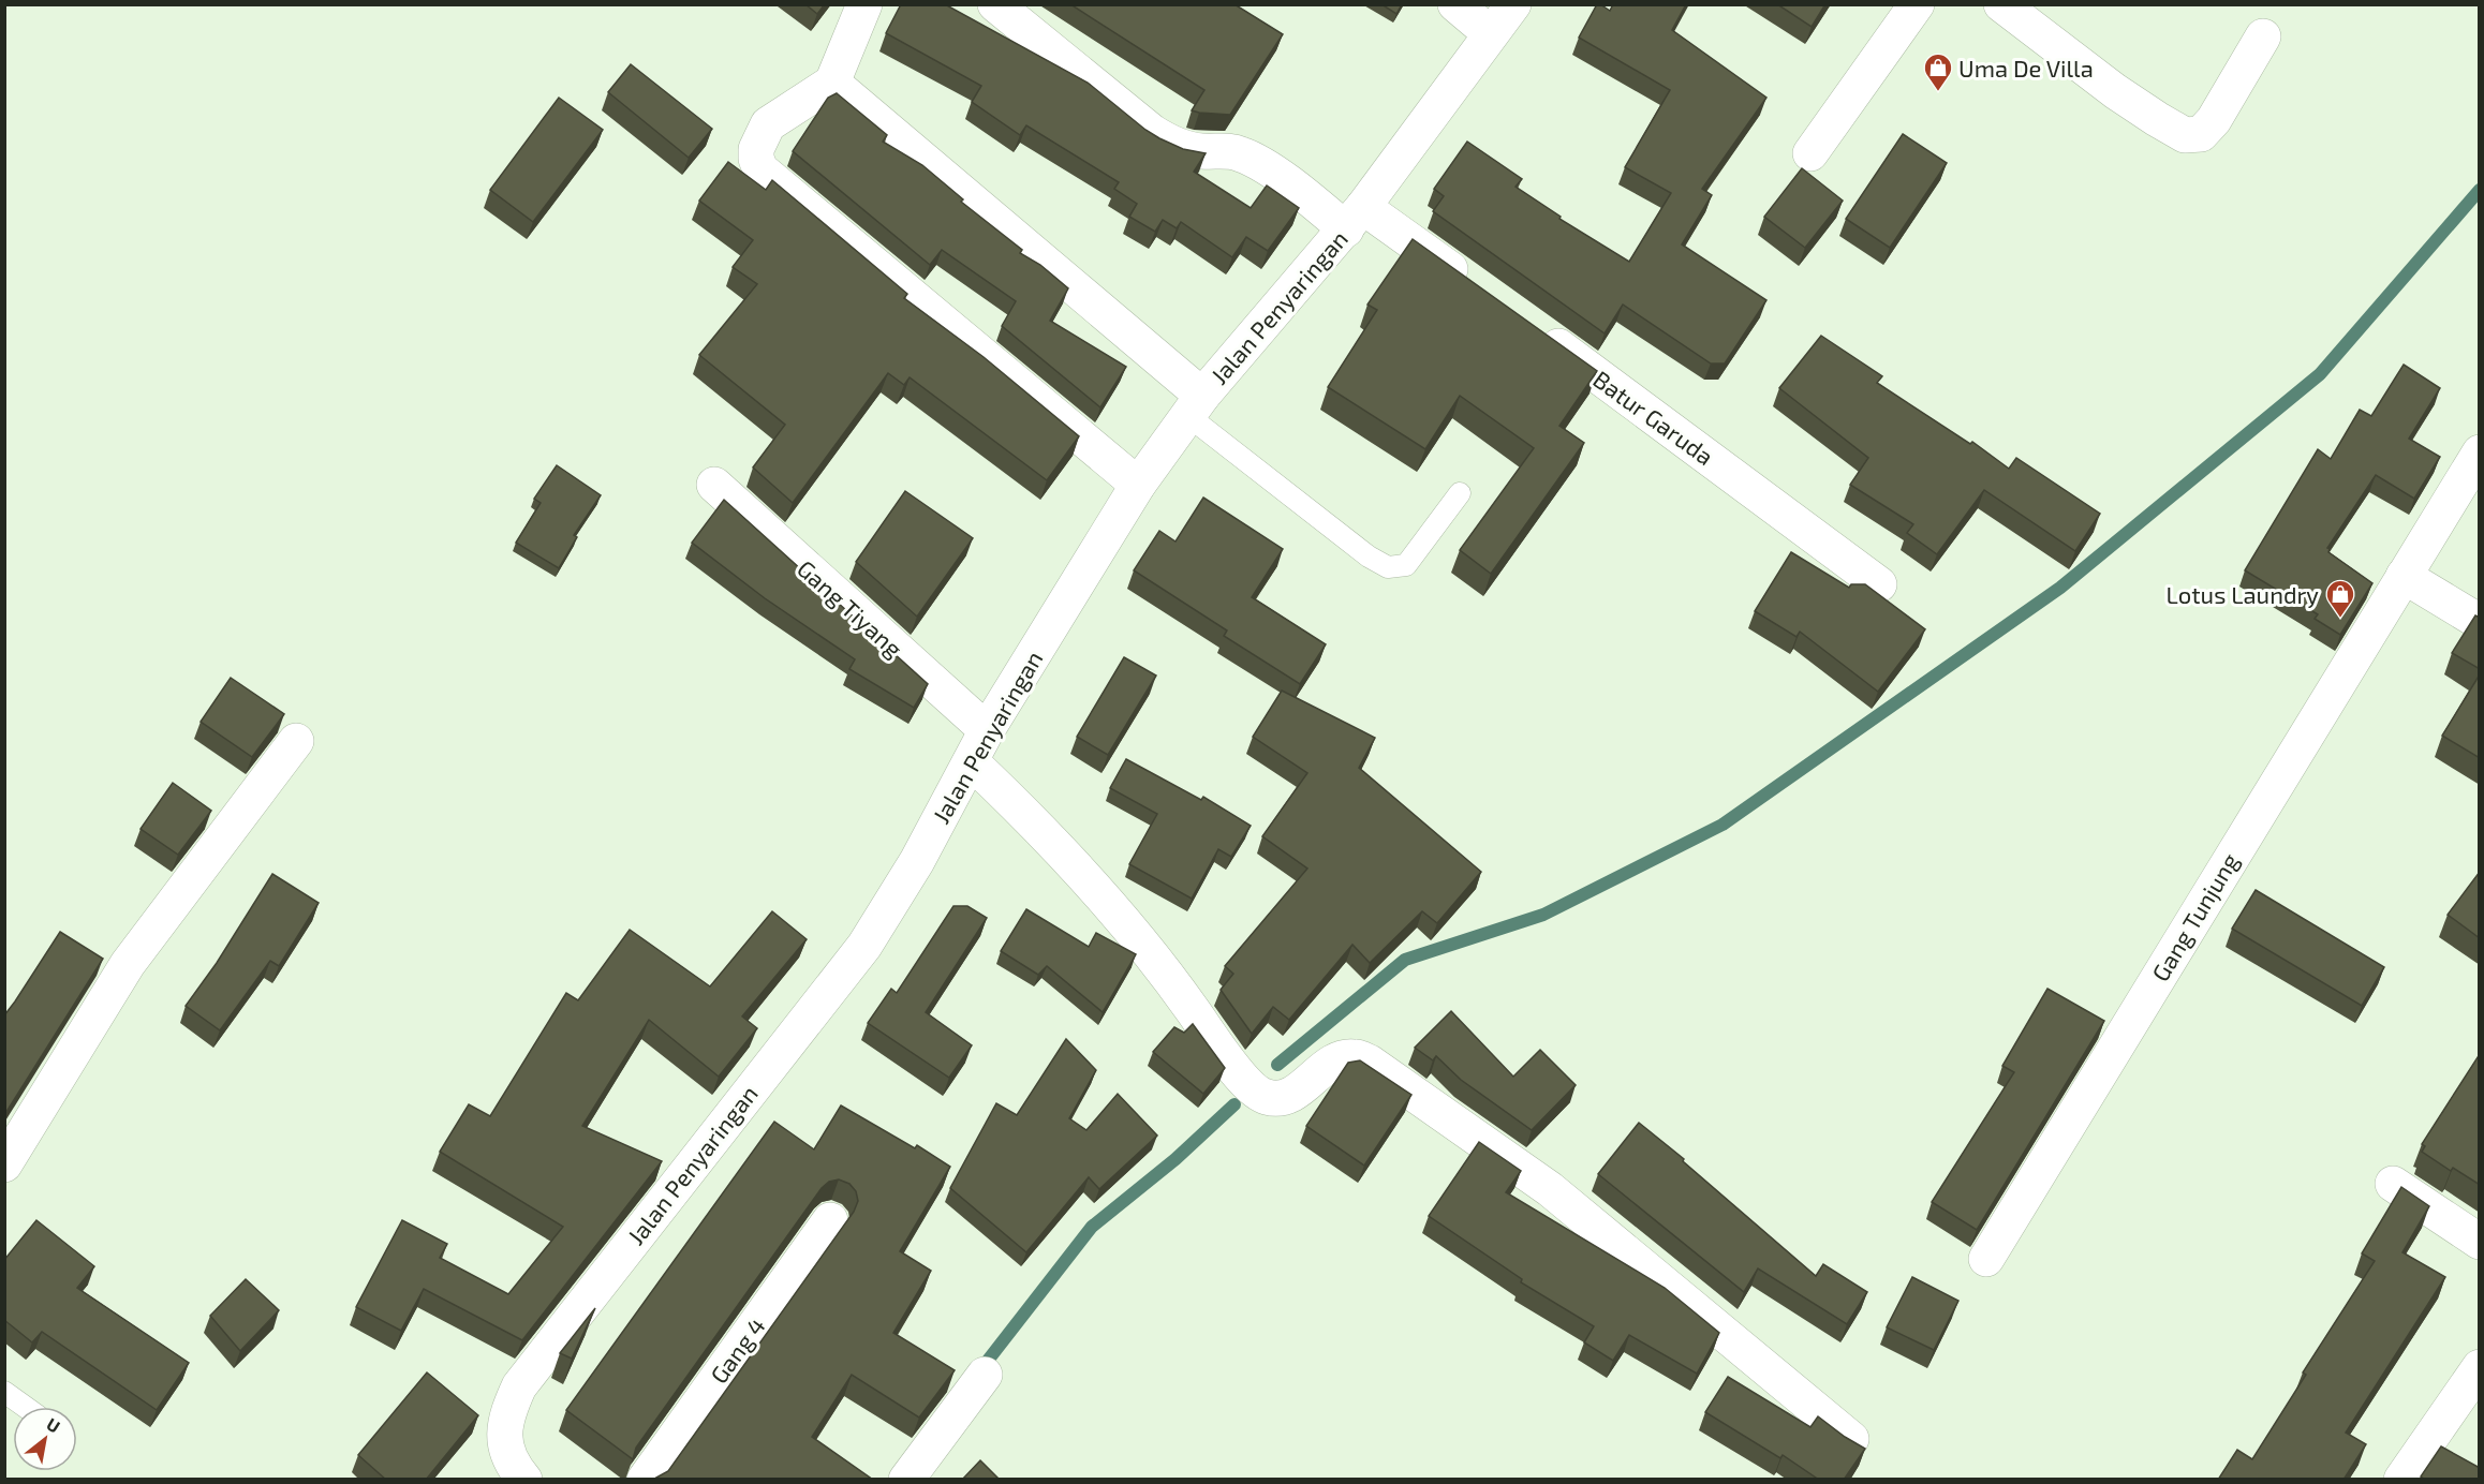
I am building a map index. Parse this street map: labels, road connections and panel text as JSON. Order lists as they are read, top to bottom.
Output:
{
  "streets": {
    "street": [
      "Jalan Penyaringan",
      "Batur Garuda",
      "Gang Tiyang",
      "Gang Tunjung",
      "Gang 4"
    ]
  },
  "crossings": [
    ["Jalan Penyaringan", "Gang Tiyang"]
  ],
  "places": {
    "shop": ["Uma De Villa", "Lotus Laundry"]
  },
  "north": "top right"
}
